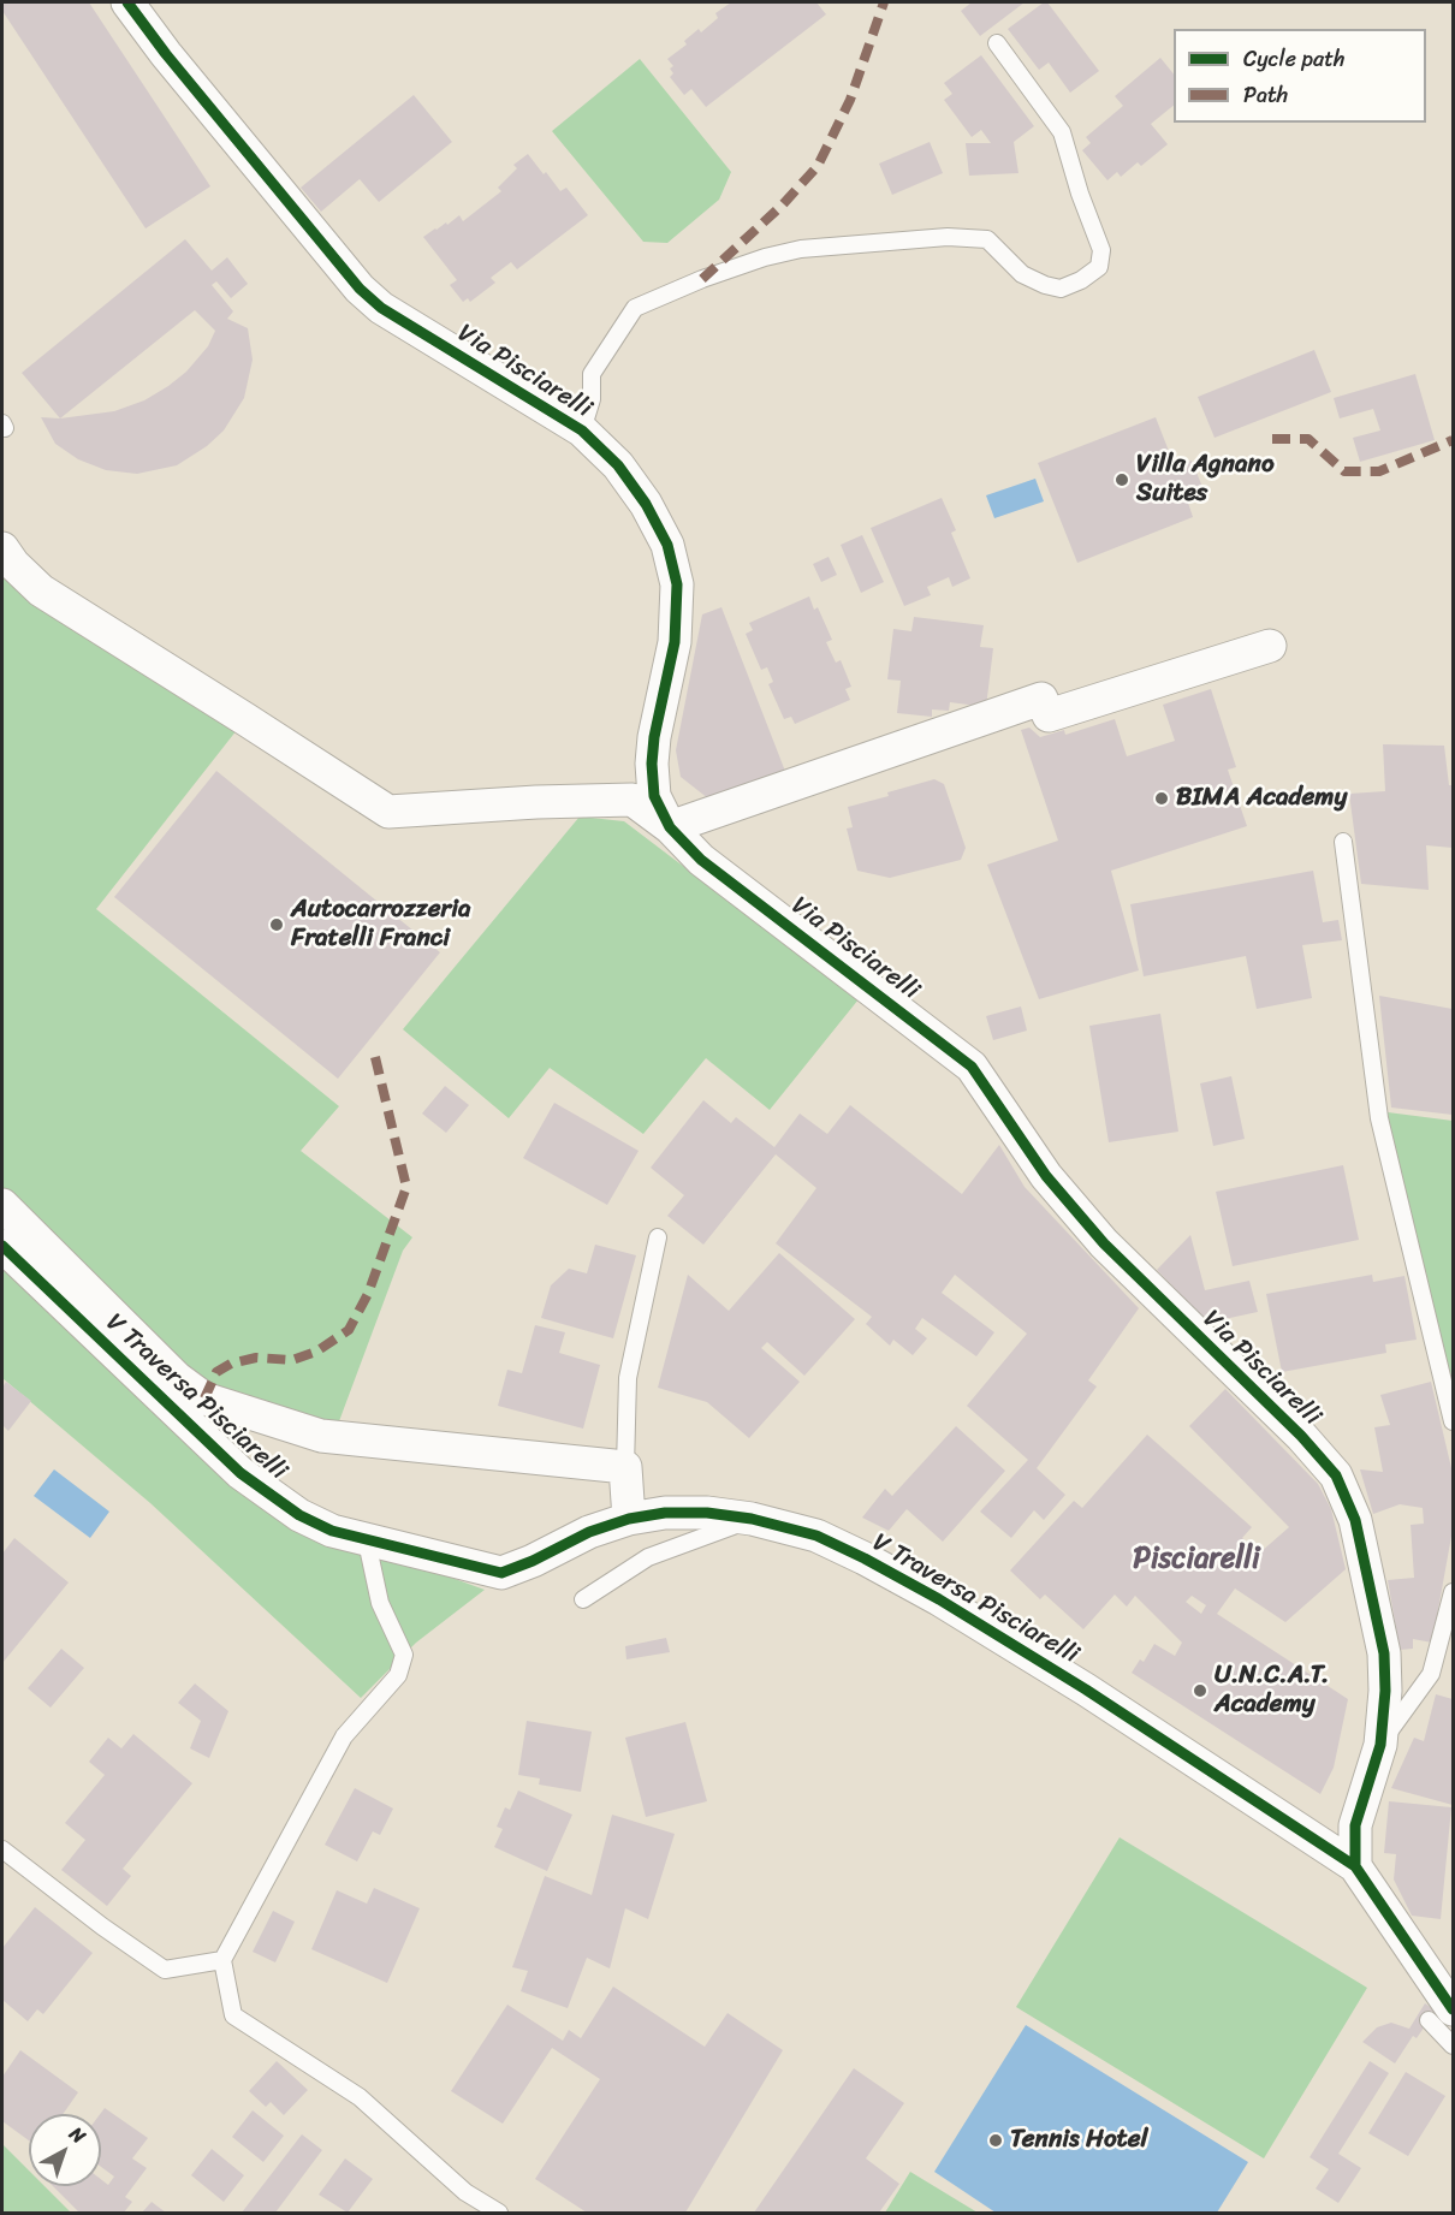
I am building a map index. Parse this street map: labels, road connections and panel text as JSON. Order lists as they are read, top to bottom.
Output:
{
  "streets": {
    "street": ["Via Pisciarelli", "V Traversa Pisciarelli"]
  },
  "crossings": [
    ["Via Pisciarelli", "V Traversa Pisciarelli"]
  ],
  "districts": ["Pisciarelli"],
  "places": [
    "Villa Agnano Suites",
    "BIMA Academy",
    "Autocarrozzeria Fratelli Franci",
    "U.N.C.A.T. Academy",
    "Tennis Hotel"
  ],
  "legend": ["Cycle path", "Path"],
  "north": "top right"
}
